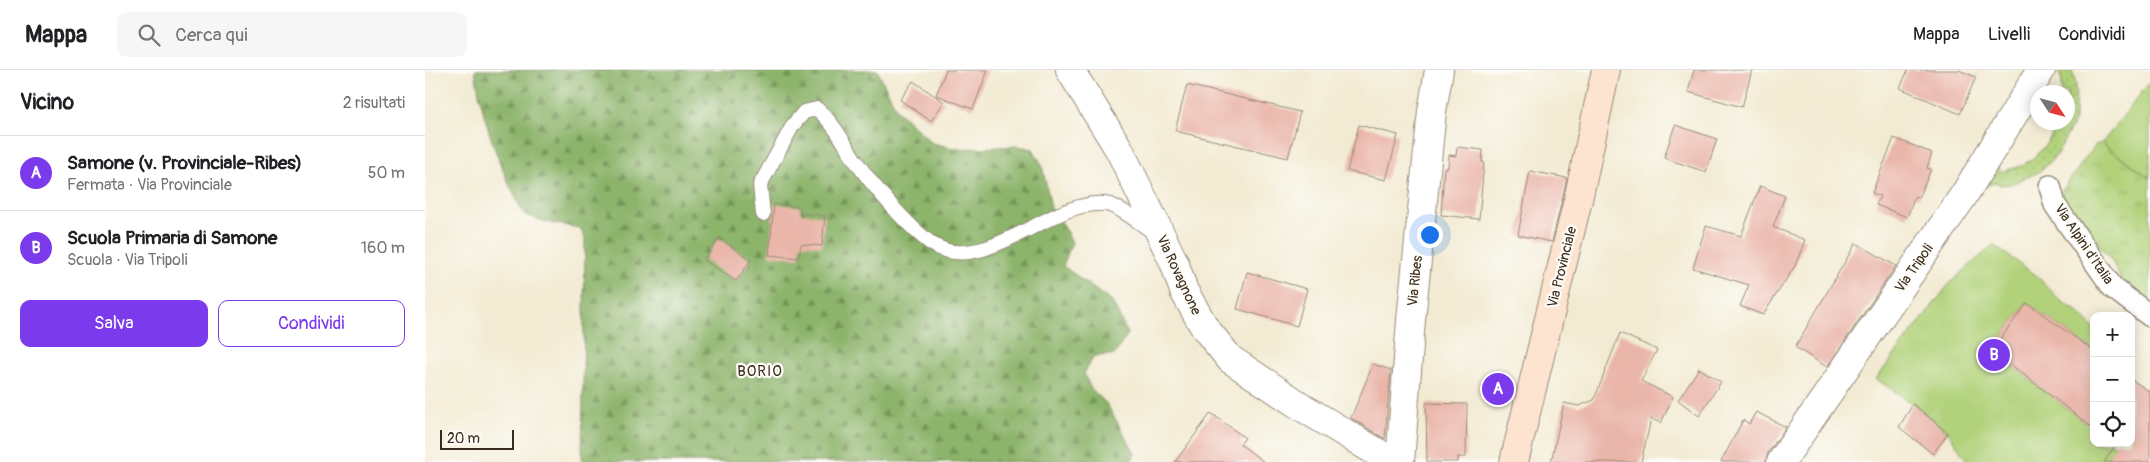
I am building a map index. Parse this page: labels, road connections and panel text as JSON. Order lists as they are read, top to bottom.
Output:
{
  "streets": {
    "main road": ["Via Provinciale"],
    "street": [
      "Via Alpini d'Italia",
      "Via Tripoli",
      "Via Rovagnone",
      "Via Ribes"
    ]
  },
  "districts": ["BORIO"],
  "scale_bar": "20 m",
  "north": "bottom right",
  "page": {
    "header": "Mappa",
    "search": "Cerca qui",
    "nav": ["Mappa", "Livelli", "Condividi"],
    "heading": ["Vicino", "2 risultati"],
    "list": [
      {
        "mark": "A",
        "name": "Samone (v. Provinciale-Ribes)",
        "note": "Fermata · Via Provinciale",
        "value": "50 m"
      },
      {
        "mark": "B",
        "name": "Scuola Primaria di Samone",
        "note": "Scuola · Via Tripoli",
        "value": "160 m"
      }
    ],
    "buttons": ["Salva", "Condividi"],
    "map_buttons": ["+", "−"],
    "pins": ["B", "A"],
    "scale": "20 m"
  }
}
